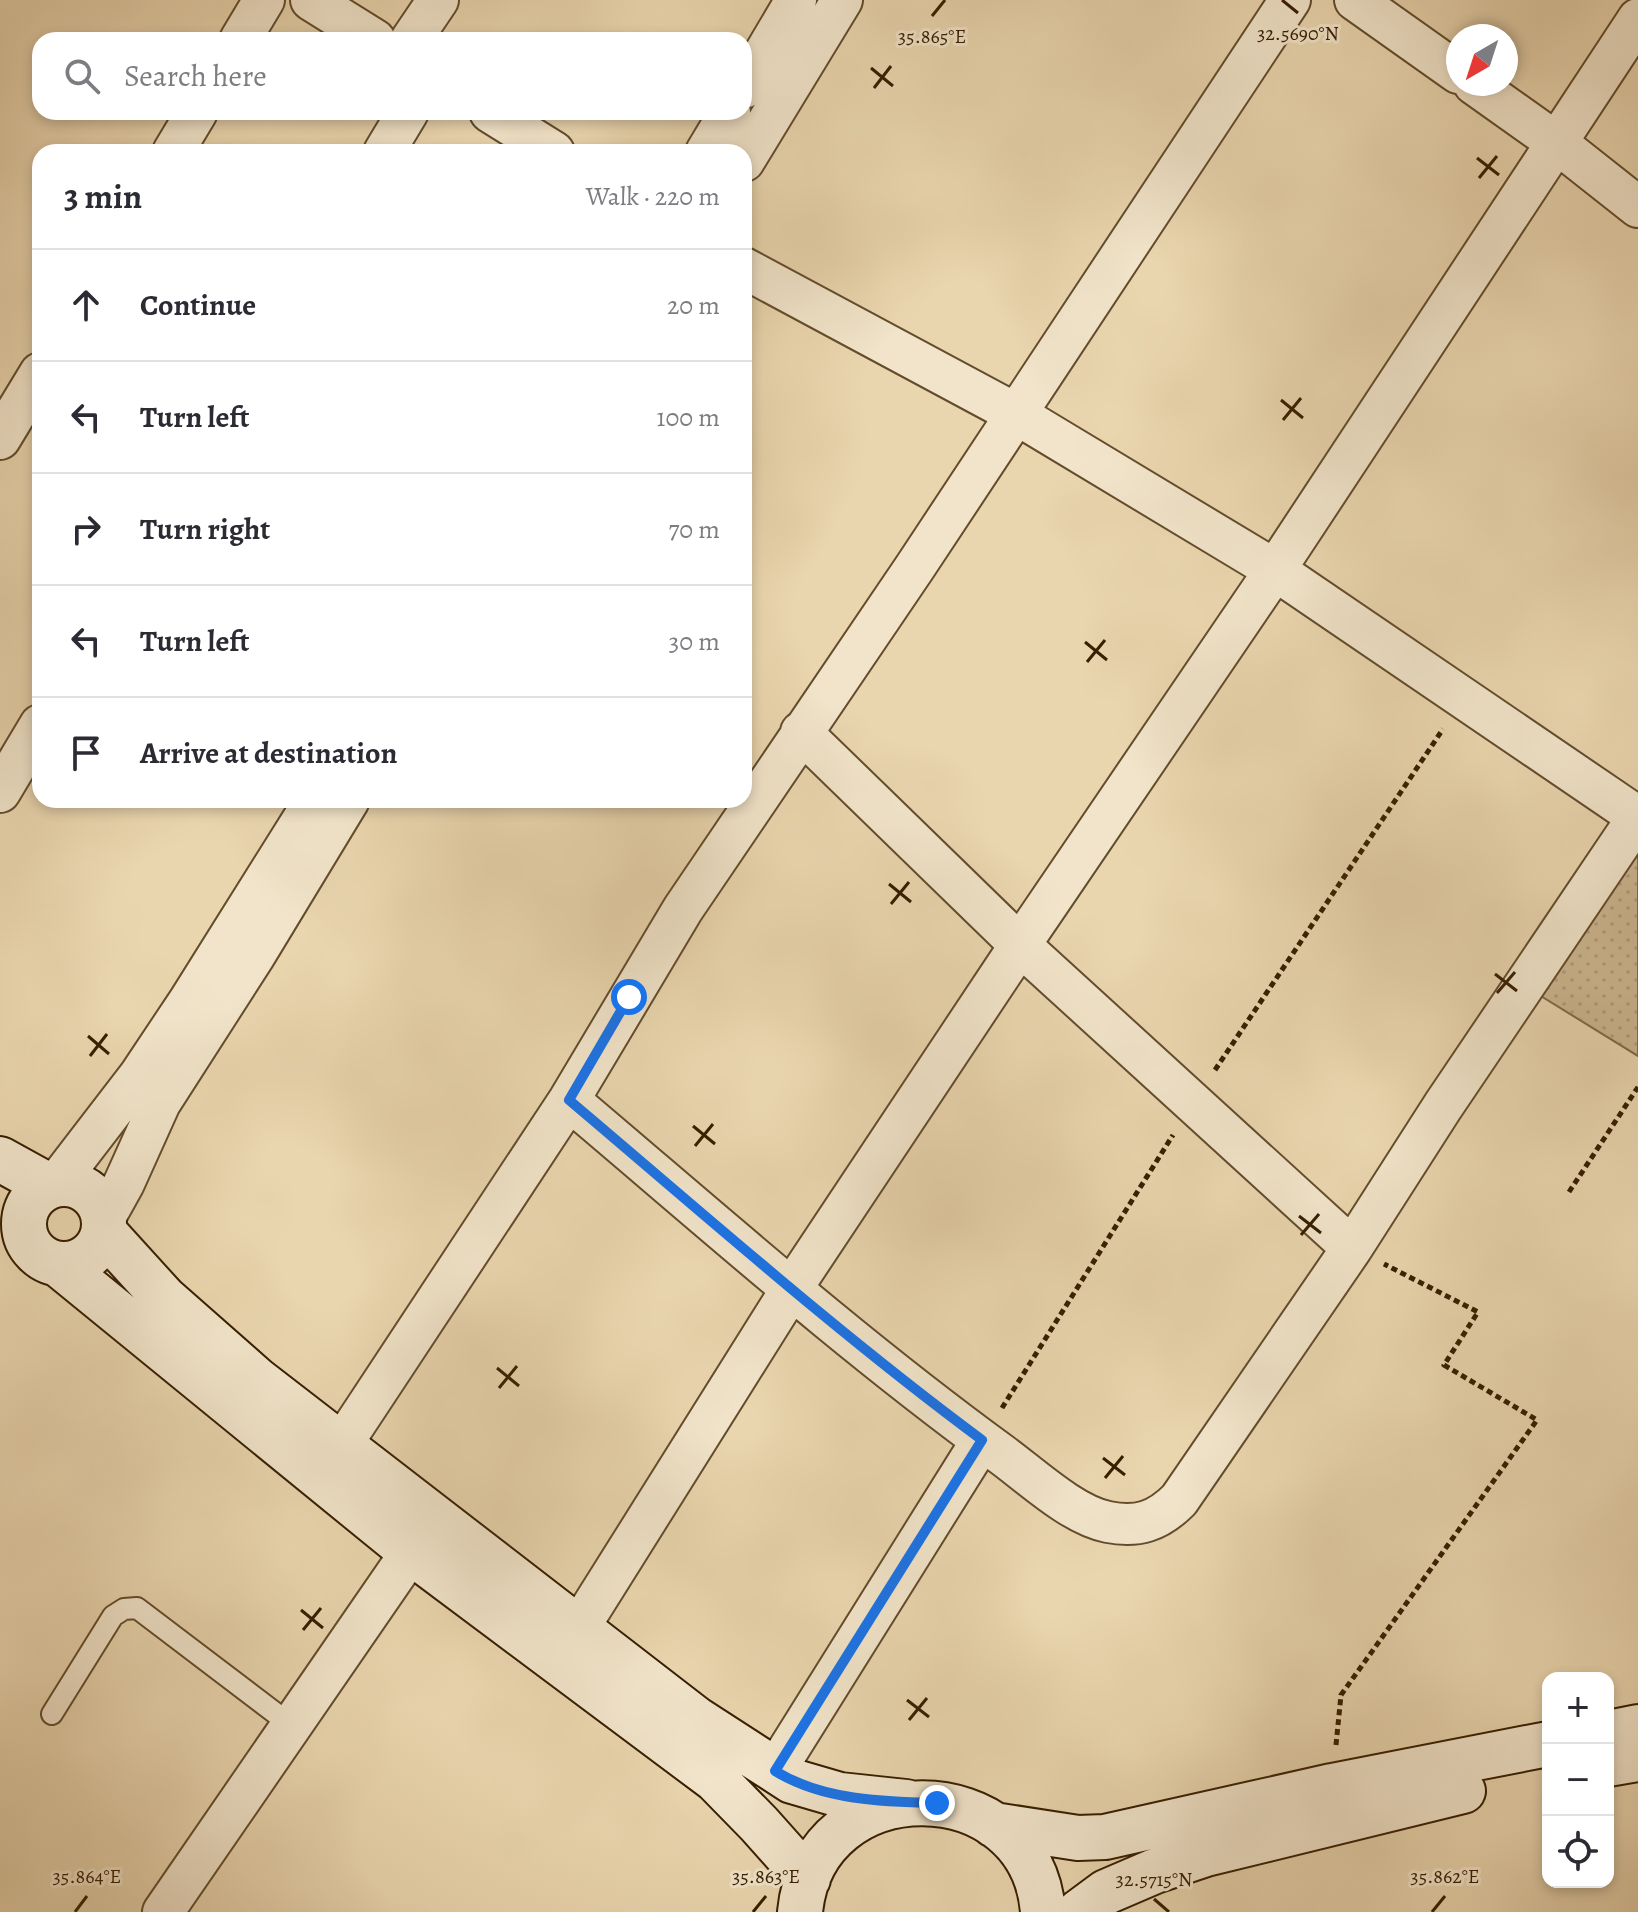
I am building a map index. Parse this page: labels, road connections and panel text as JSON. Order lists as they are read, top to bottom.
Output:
{
  "north": "bottom left",
  "page": {
    "search": "Search here",
    "heading": ["3 min", "Walk · 220 m"],
    "list": [
      ["Continue", "20 m"],
      ["Turn left", "100 m"],
      ["Turn right", "70 m"],
      ["Turn left", "30 m"],
      "Arrive at destination"
    ],
    "map_buttons": ["+", "−"]
  },
  "coordinates": [
    "32.5690°N",
    "35.865°E",
    "35.864°E",
    "35.863°E",
    "35.862°E",
    "32.5715°N"
  ]
}
